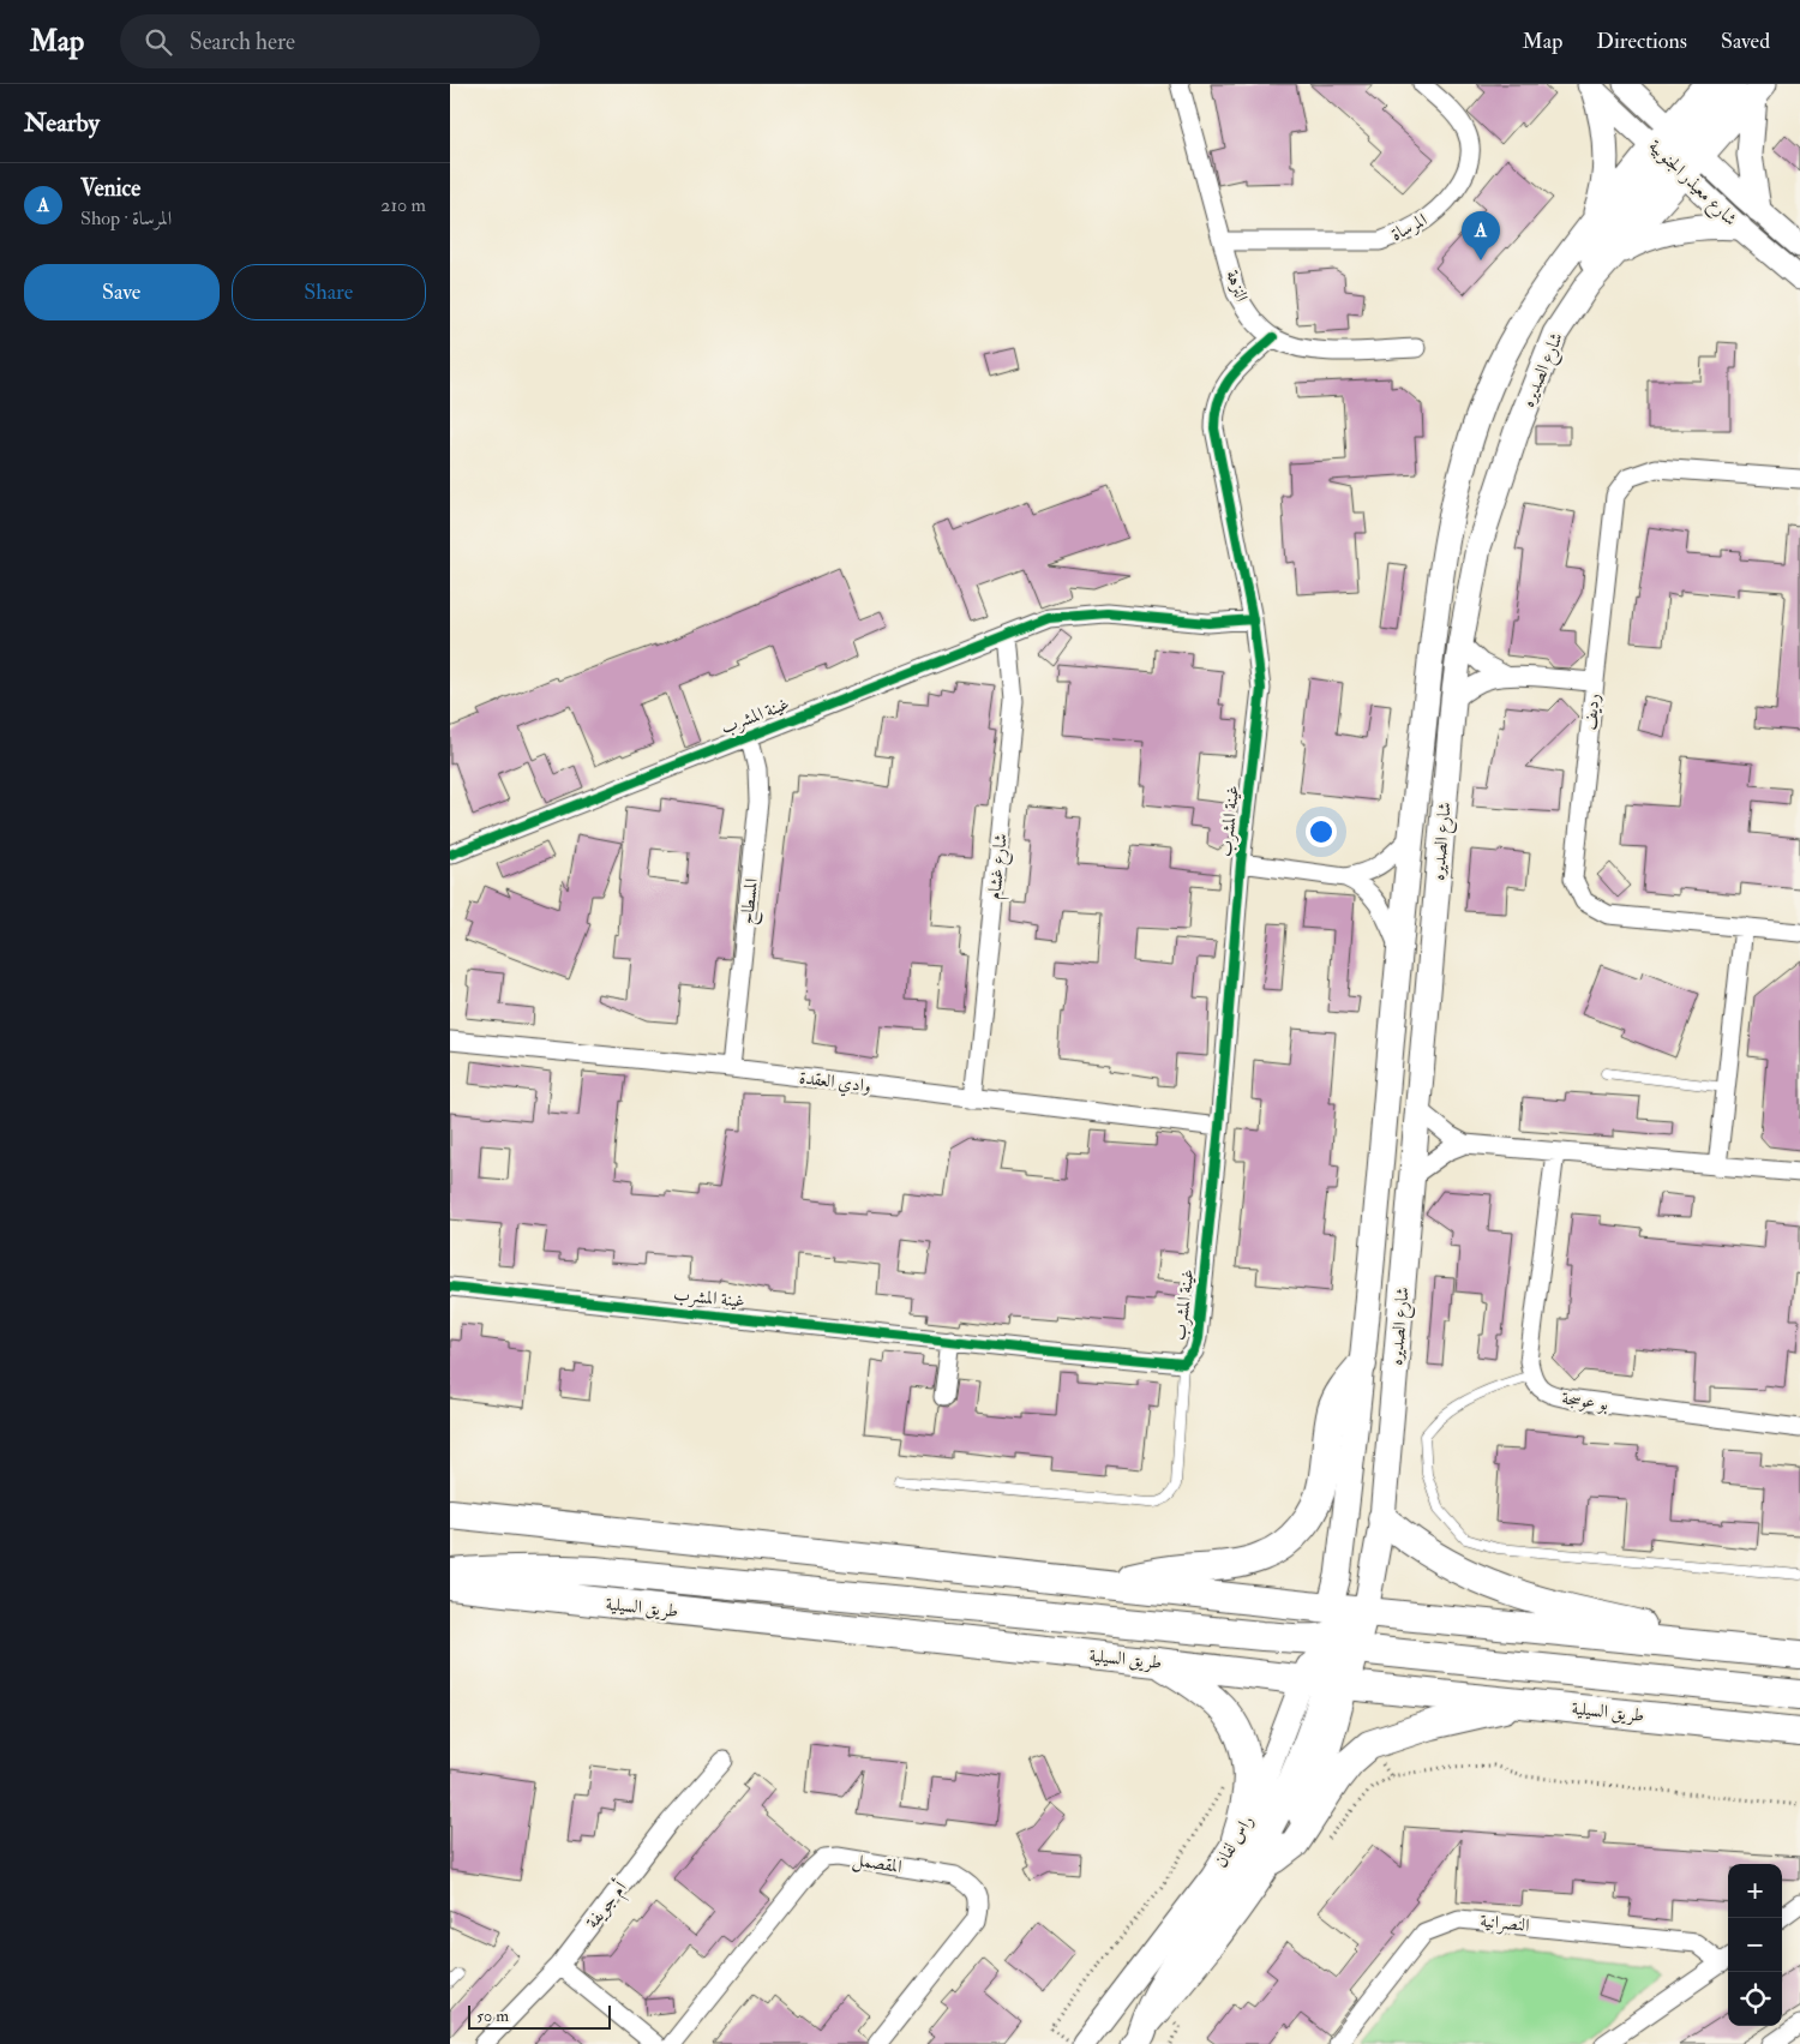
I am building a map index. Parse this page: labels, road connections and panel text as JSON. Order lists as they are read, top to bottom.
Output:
{
  "streets": {
    "main road": ["شارع الصديره", "طريق السيلية"],
    "street": [
      "شارع معيذر الجنوبية",
      "المرساة",
      "النزهة",
      "رديف",
      "غينة المشرب",
      "شارع غشام",
      "المسطاح",
      "وادي العقدة",
      "بو عوسجة",
      "راس لفان",
      "المقصمل",
      "أم جويفة",
      "النصرانية"
    ]
  },
  "crossings": [
    ["شارع معيذر الجنوبية", "شارع الصديره"],
    ["المرساة", "النزهة"],
    ["النزهة", "غينة المشرب"],
    ["شارع الصديره", "غينة المشرب"],
    ["غينة المشرب", "شارع غشام"],
    ["غينة المشرب", "المسطاح"],
    ["غينة المشرب", "وادي العقدة"],
    ["شارع غشام", "وادي العقدة"],
    ["المسطاح", "وادي العقدة"],
    ["طريق السيلية", "راس لفان"]
  ],
  "scale_bar": "50 m",
  "page": {
    "header": "Map",
    "search": "Search here",
    "nav": ["Map", "Directions", "Saved"],
    "heading": "Nearby",
    "list": [
      {
        "mark": "A",
        "name": "Venice",
        "note": "Shop · المرساة",
        "value": "210 m"
      }
    ],
    "pins": "A",
    "buttons": ["Save", "Share"],
    "map_buttons": ["+", "−"],
    "scale": "50 m"
  }
}
